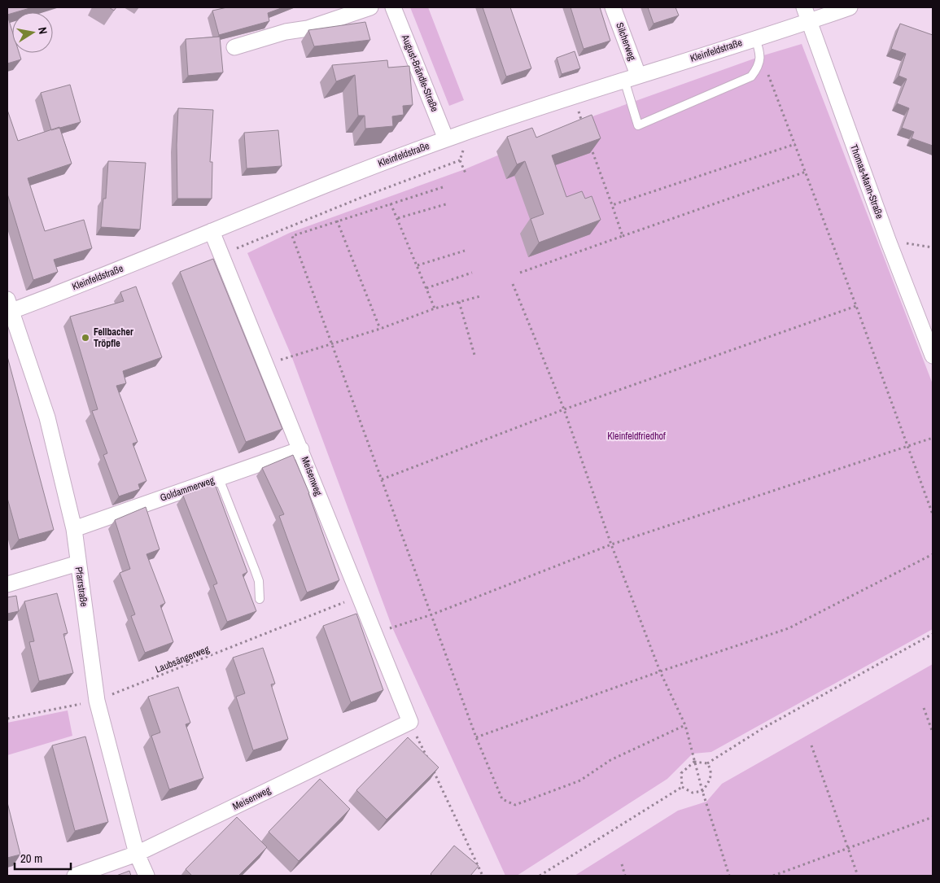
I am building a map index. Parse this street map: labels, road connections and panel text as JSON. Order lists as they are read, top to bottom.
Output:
{
  "streets": {
    "street": [
      "Silcherweg",
      "Kleinfeldstraße",
      "August-Brändle-Straße",
      "Thomas-Mann-Straße",
      "Meisenweg",
      "Goldammerweg",
      "Pfarrstraße"
    ],
    "path": ["Laubsängerweg"]
  },
  "crossings": [
    ["Silcherweg", "Kleinfeldstraße"],
    ["Kleinfeldstraße", "August-Brändle-Straße"],
    ["Kleinfeldstraße", "Thomas-Mann-Straße"],
    ["Kleinfeldstraße", "Meisenweg"],
    ["Kleinfeldstraße", "Pfarrstraße"],
    ["Meisenweg", "Goldammerweg"],
    ["Meisenweg", "Pfarrstraße"],
    ["Meisenweg", "Laubsängerweg"],
    ["Goldammerweg", "Pfarrstraße"],
    ["Pfarrstraße", "Laubsängerweg"]
  ],
  "parks": ["Kleinfeldfriedhof"],
  "places": ["Fellbacher Tröpfle"],
  "scale_bar": "20 m",
  "north": "right"
}
